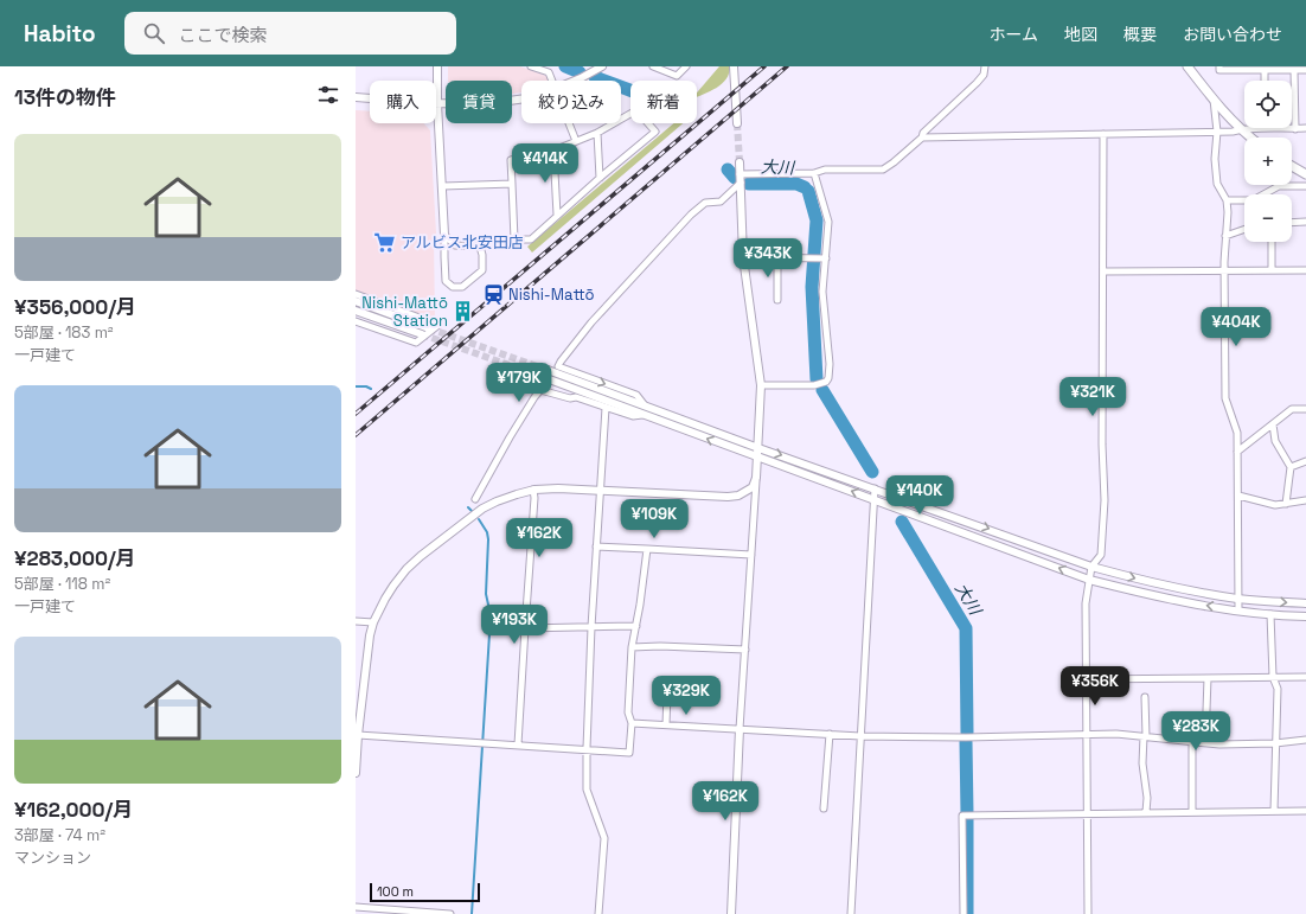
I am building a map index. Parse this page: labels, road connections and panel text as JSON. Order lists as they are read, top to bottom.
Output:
{
  "water": ["大川"],
  "places": {
    "supermarket": ["アルビス北安田店"],
    "station": ["Nishi-Mattō"],
    "building": ["Nishi-Mattō Station"]
  },
  "scale_bar": "100 m",
  "page": {
    "header": "Habito",
    "search": "ここで検索",
    "nav": [
      "ホーム",
      "地図",
      "概要",
      "お問い合わせ"
    ],
    "heading": "13件の物件",
    "map_buttons": ["+", "−"],
    "chip": [
      "購入",
      "賃貸",
      "絞り込み",
      "新着"
    ],
    "list": [
      {
        "name": "¥356,000/月",
        "note": "5部屋 · 183 m² · 一戸建て"
      },
      {
        "name": "¥283,000/月",
        "note": "5部屋 · 118 m² · 一戸建て"
      },
      {
        "name": "¥162,000/月",
        "note": "3部屋 · 74 m² · マンション"
      }
    ],
    "price": [
      "¥414K",
      "¥343K",
      "¥404K",
      "¥179K",
      "¥321K",
      "¥140K",
      "¥109K",
      "¥162K",
      "¥193K",
      "¥356K",
      "¥329K",
      "¥283K",
      "¥162K"
    ],
    "scale": "100 m"
  }
}
